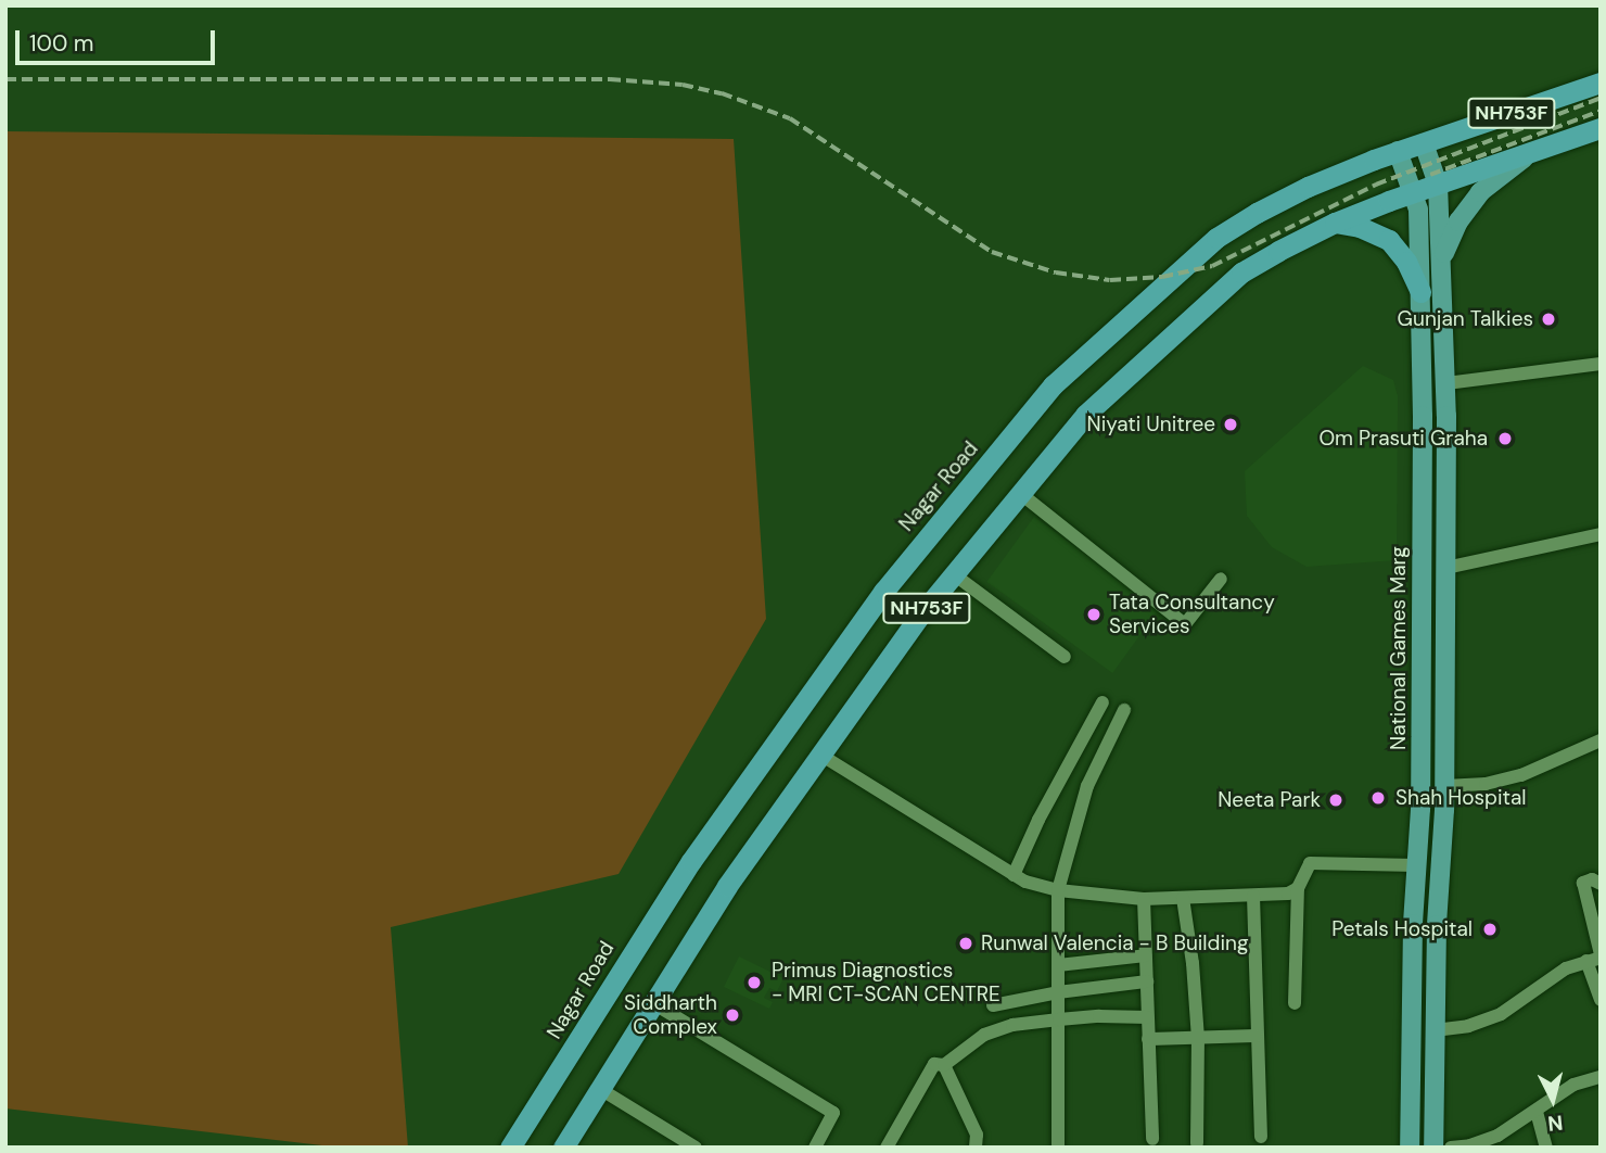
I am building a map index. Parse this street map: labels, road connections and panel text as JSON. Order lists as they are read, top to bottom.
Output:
{
  "streets": {
    "highway": ["NH753F", "Nagar Road"],
    "main road": ["National Games Marg"]
  },
  "crossings": [
    ["NH753F", "National Games Marg"],
    ["Nagar Road", "National Games Marg"]
  ],
  "places": [
    "Gunjan Talkies",
    "Niyati Unitree",
    "Om Prasuti Graha",
    "Tata Consultancy Services",
    "Shah Hospital",
    "Neeta Park",
    "Petals Hospital",
    "Runwal Valencia - B Building",
    "Primus Diagnostics - MRI CT-SCAN CENTRE",
    "Siddharth Complex"
  ],
  "scale_bar": "100 m",
  "north": "bottom"
}
